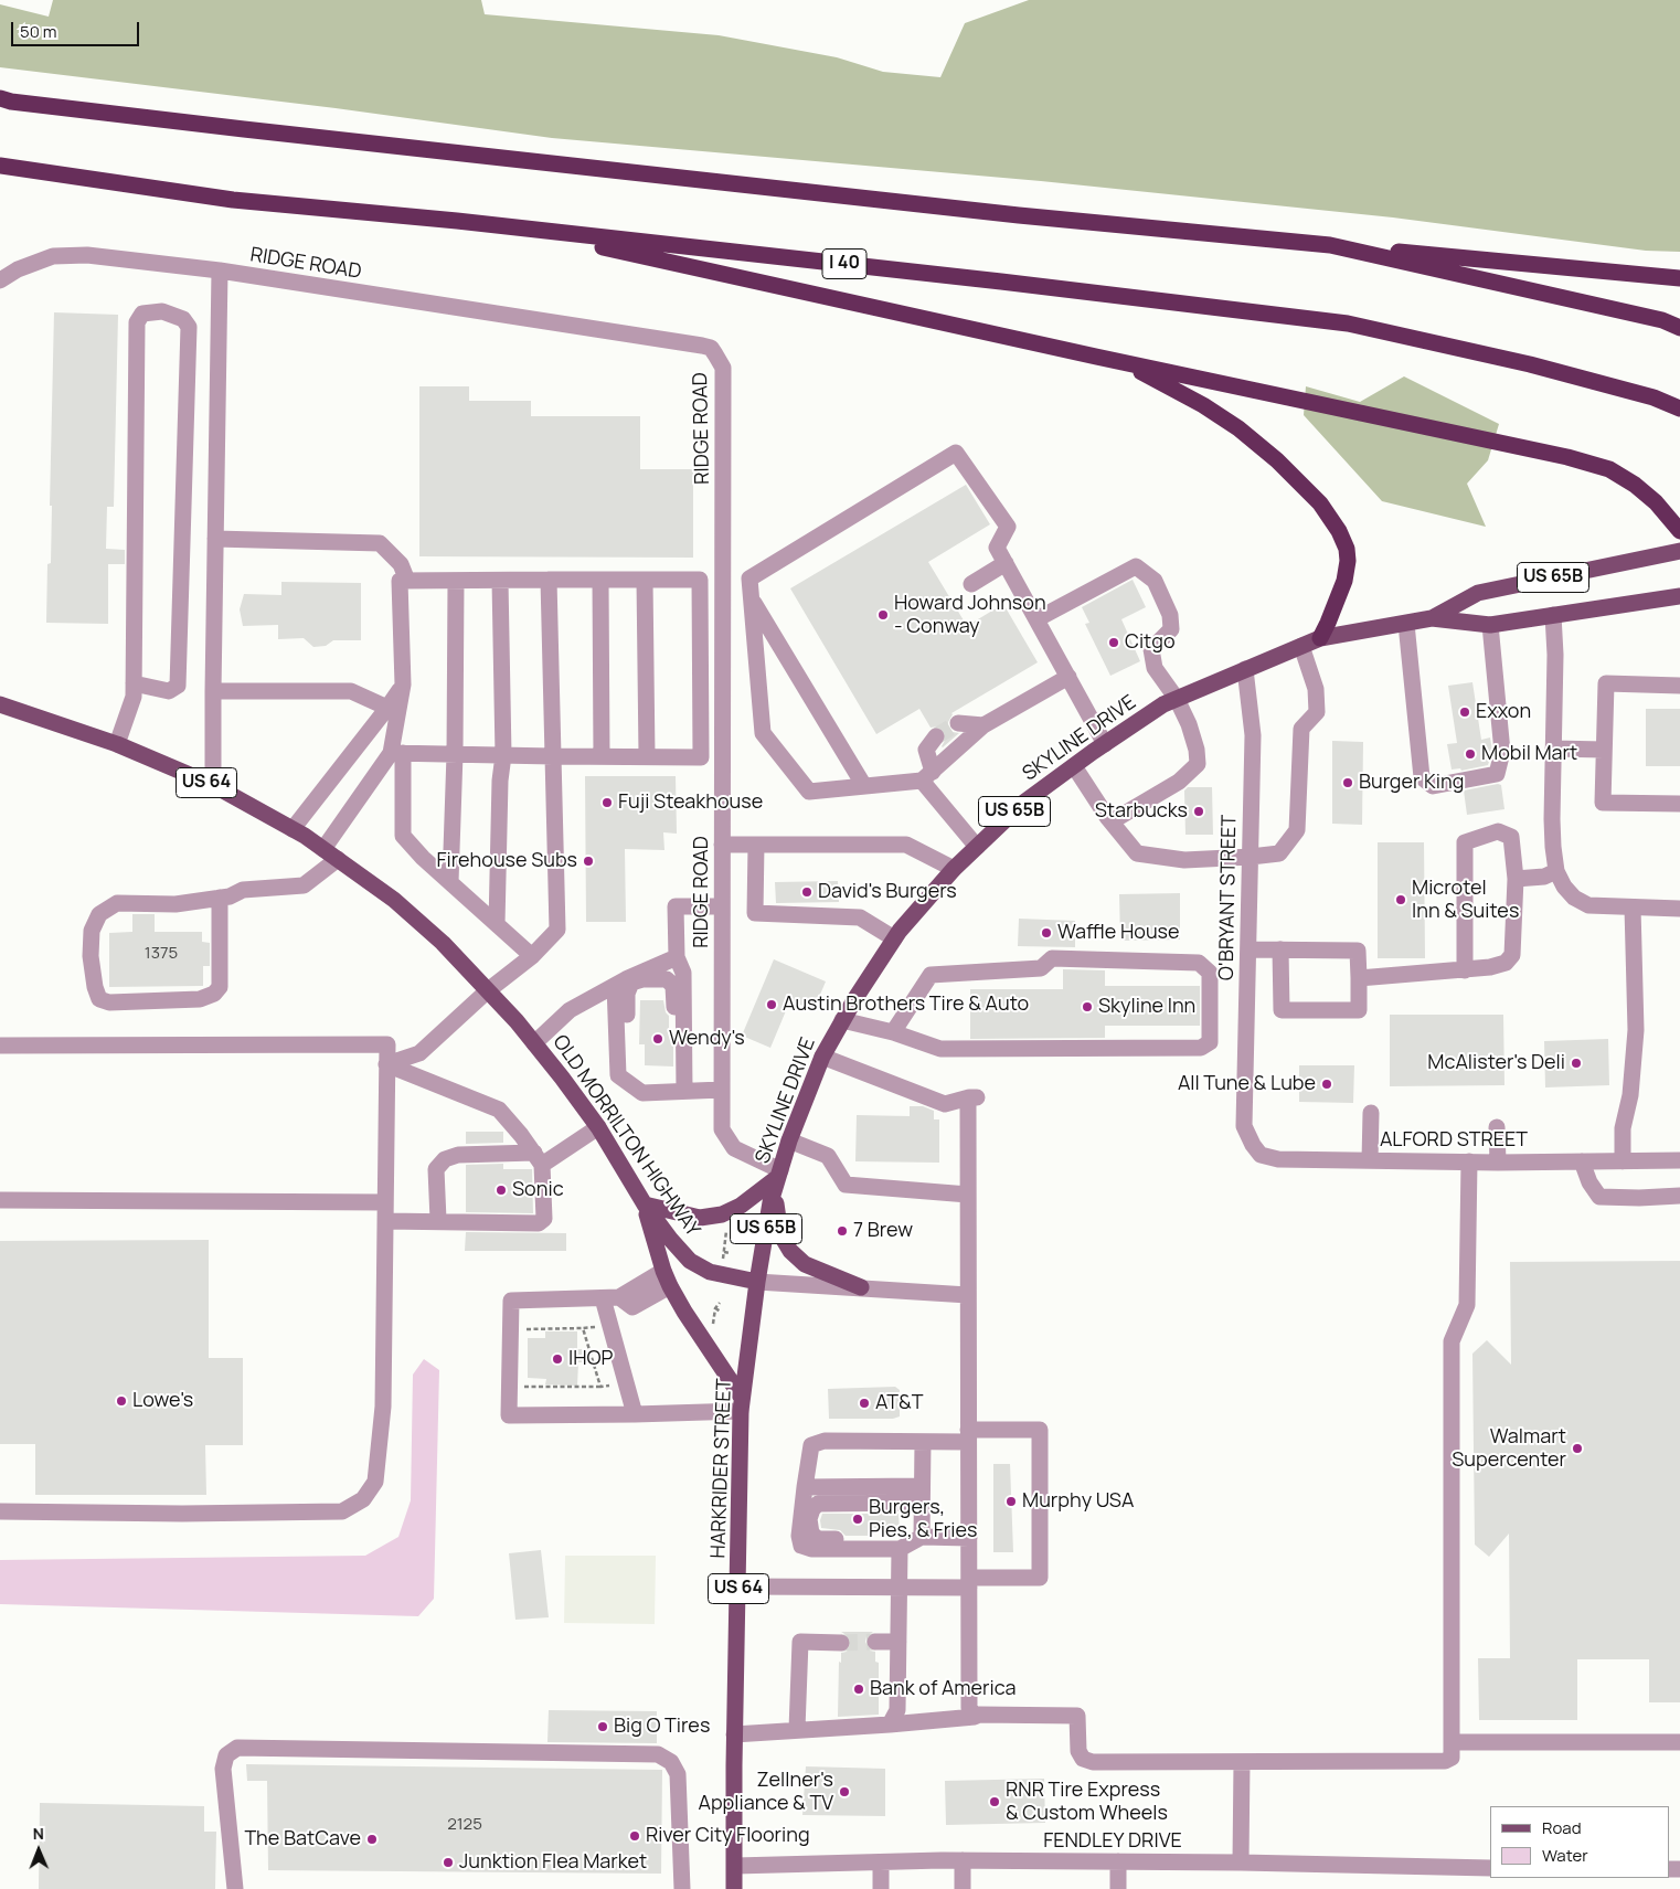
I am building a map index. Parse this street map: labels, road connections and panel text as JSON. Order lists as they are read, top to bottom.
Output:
{
  "streets": {
    "highway": ["I 40"],
    "main road": [
      "US 65B",
      "SKYLINE DRIVE",
      "US 64",
      "OLD MORRILTON HIGHWAY",
      "HARKRIDER STREET"
    ],
    "street": [
      "RIDGE ROAD",
      "O'BRYANT STREET",
      "ALFORD STREET",
      "FENDLEY DRIVE"
    ]
  },
  "crossings": [
    ["RIDGE ROAD", "SKYLINE DRIVE"],
    ["US 65B", "SKYLINE DRIVE"],
    ["SKYLINE DRIVE", "O'BRYANT STREET"],
    ["SKYLINE DRIVE", "OLD MORRILTON HIGHWAY"],
    ["SKYLINE DRIVE", "HARKRIDER STREET"],
    ["US 64", "OLD MORRILTON HIGHWAY"],
    ["US 64", "HARKRIDER STREET"],
    ["O'BRYANT STREET", "ALFORD STREET"],
    ["OLD MORRILTON HIGHWAY", "HARKRIDER STREET"],
    ["HARKRIDER STREET", "FENDLEY DRIVE"]
  ],
  "places": [
    "Howard Johnson - Conway",
    "Citgo",
    "Exxon",
    "Mobil Mart",
    "Burger King",
    "Fuji Steakhouse",
    "Starbucks",
    "Firehouse Subs",
    "David's Burgers",
    "Microtel Inn & Suites",
    "Waffle House",
    "Austin Brothers Tire & Auto",
    "Skyline Inn",
    "Wendy's",
    "McAlister's Deli",
    "All Tune & Lube",
    "Sonic",
    "7 Brew",
    "IHOP",
    "Lowe's",
    "AT&T",
    "Walmart Supercenter",
    "Murphy USA",
    "Burgers, Pies, & Fries",
    "Bank of America",
    "Big O Tires",
    "Zellner's Appliance & TV",
    "RNR Tire Express & Custom Wheels",
    "River City Flooring",
    "The BatCave",
    "Junktion Flea Market"
  ],
  "house_numbers": ["1375", "2125"],
  "legend": ["Road", "Water"],
  "scale_bar": "50 m",
  "north": "top"
}
